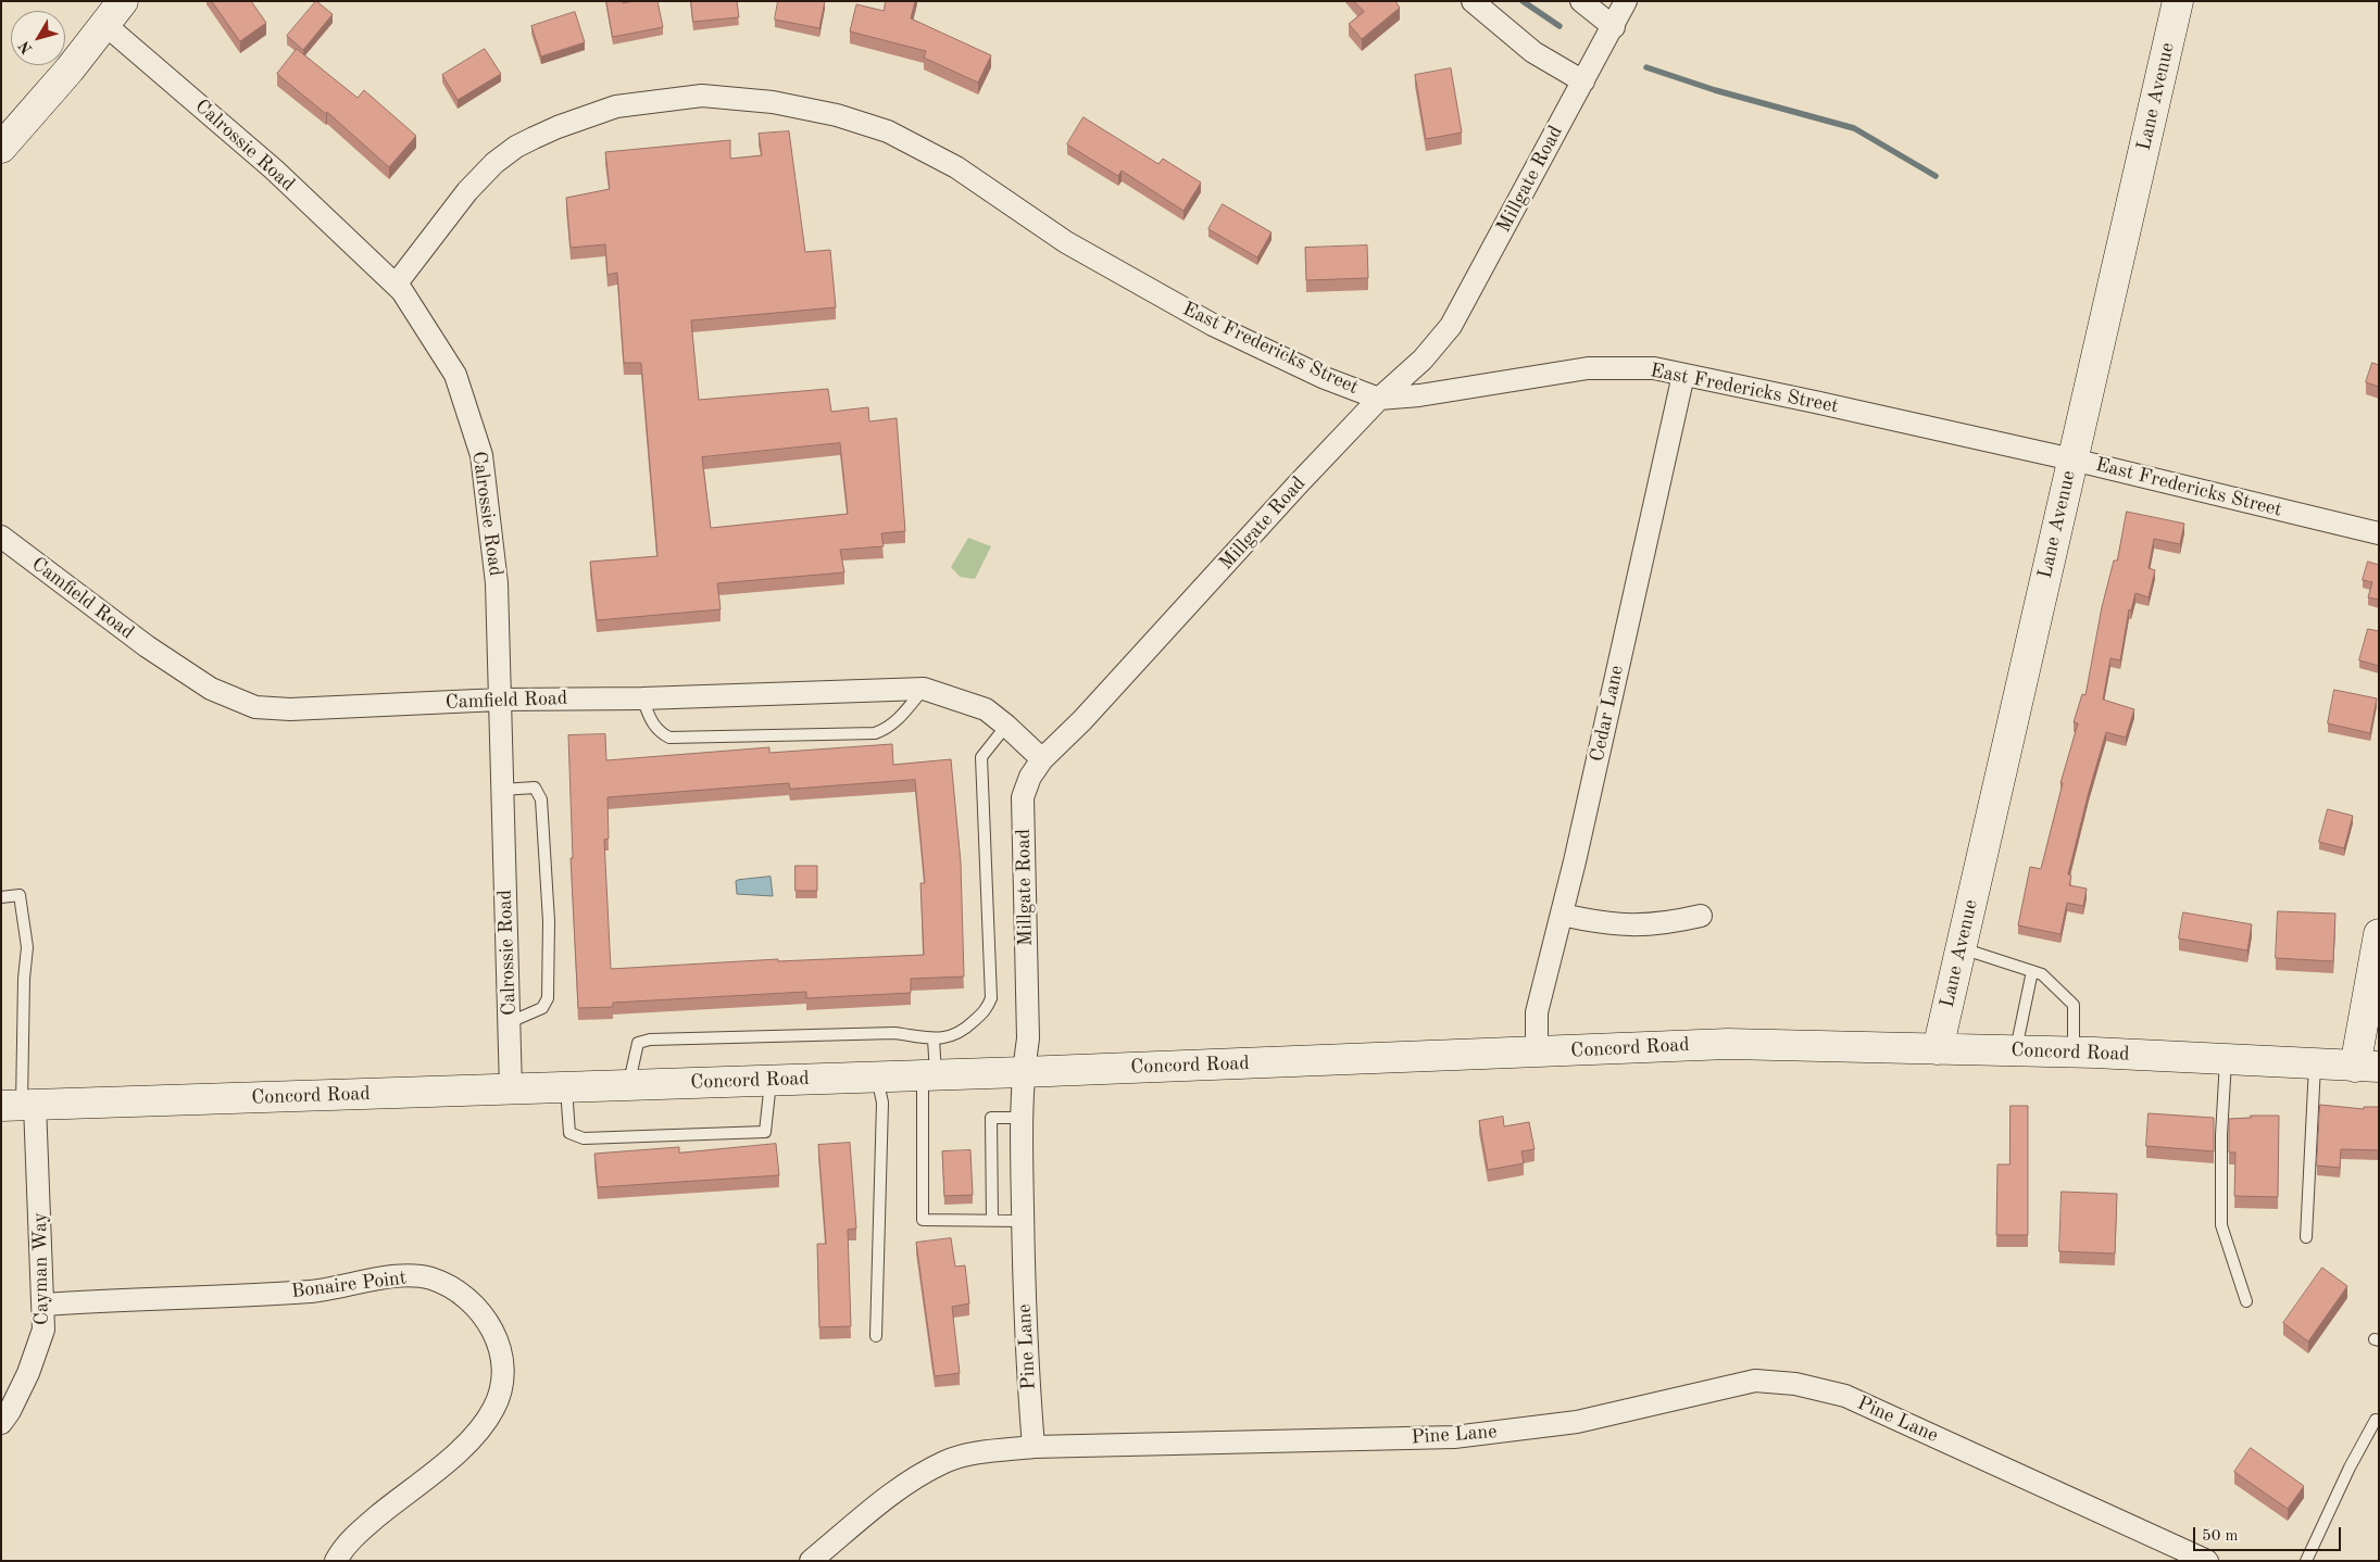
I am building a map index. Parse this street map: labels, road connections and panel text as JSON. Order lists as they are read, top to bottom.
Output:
{
  "streets": {
    "street": [
      "Lane Avenue",
      "Calrossie Road",
      "Millgate Road",
      "East Fredericks Street",
      "Camfield Road",
      "Cedar Lane",
      "Concord Road",
      "Cayman Way",
      "Bonaire Point",
      "Pine Lane"
    ]
  },
  "crossings": [
    ["Lane Avenue", "East Fredericks Street"],
    ["Lane Avenue", "Concord Road"],
    ["Calrossie Road", "East Fredericks Street"],
    ["Calrossie Road", "Camfield Road"],
    ["Calrossie Road", "Concord Road"],
    ["Millgate Road", "East Fredericks Street"],
    ["Millgate Road", "Camfield Road"],
    ["Millgate Road", "Concord Road"],
    ["Millgate Road", "Pine Lane"],
    ["East Fredericks Street", "Cedar Lane"],
    ["Cedar Lane", "Concord Road"],
    ["Concord Road", "Cayman Way"],
    ["Concord Road", "Pine Lane"],
    ["Cayman Way", "Bonaire Point"]
  ],
  "scale_bar": "50 m",
  "north": "bottom left"
}
